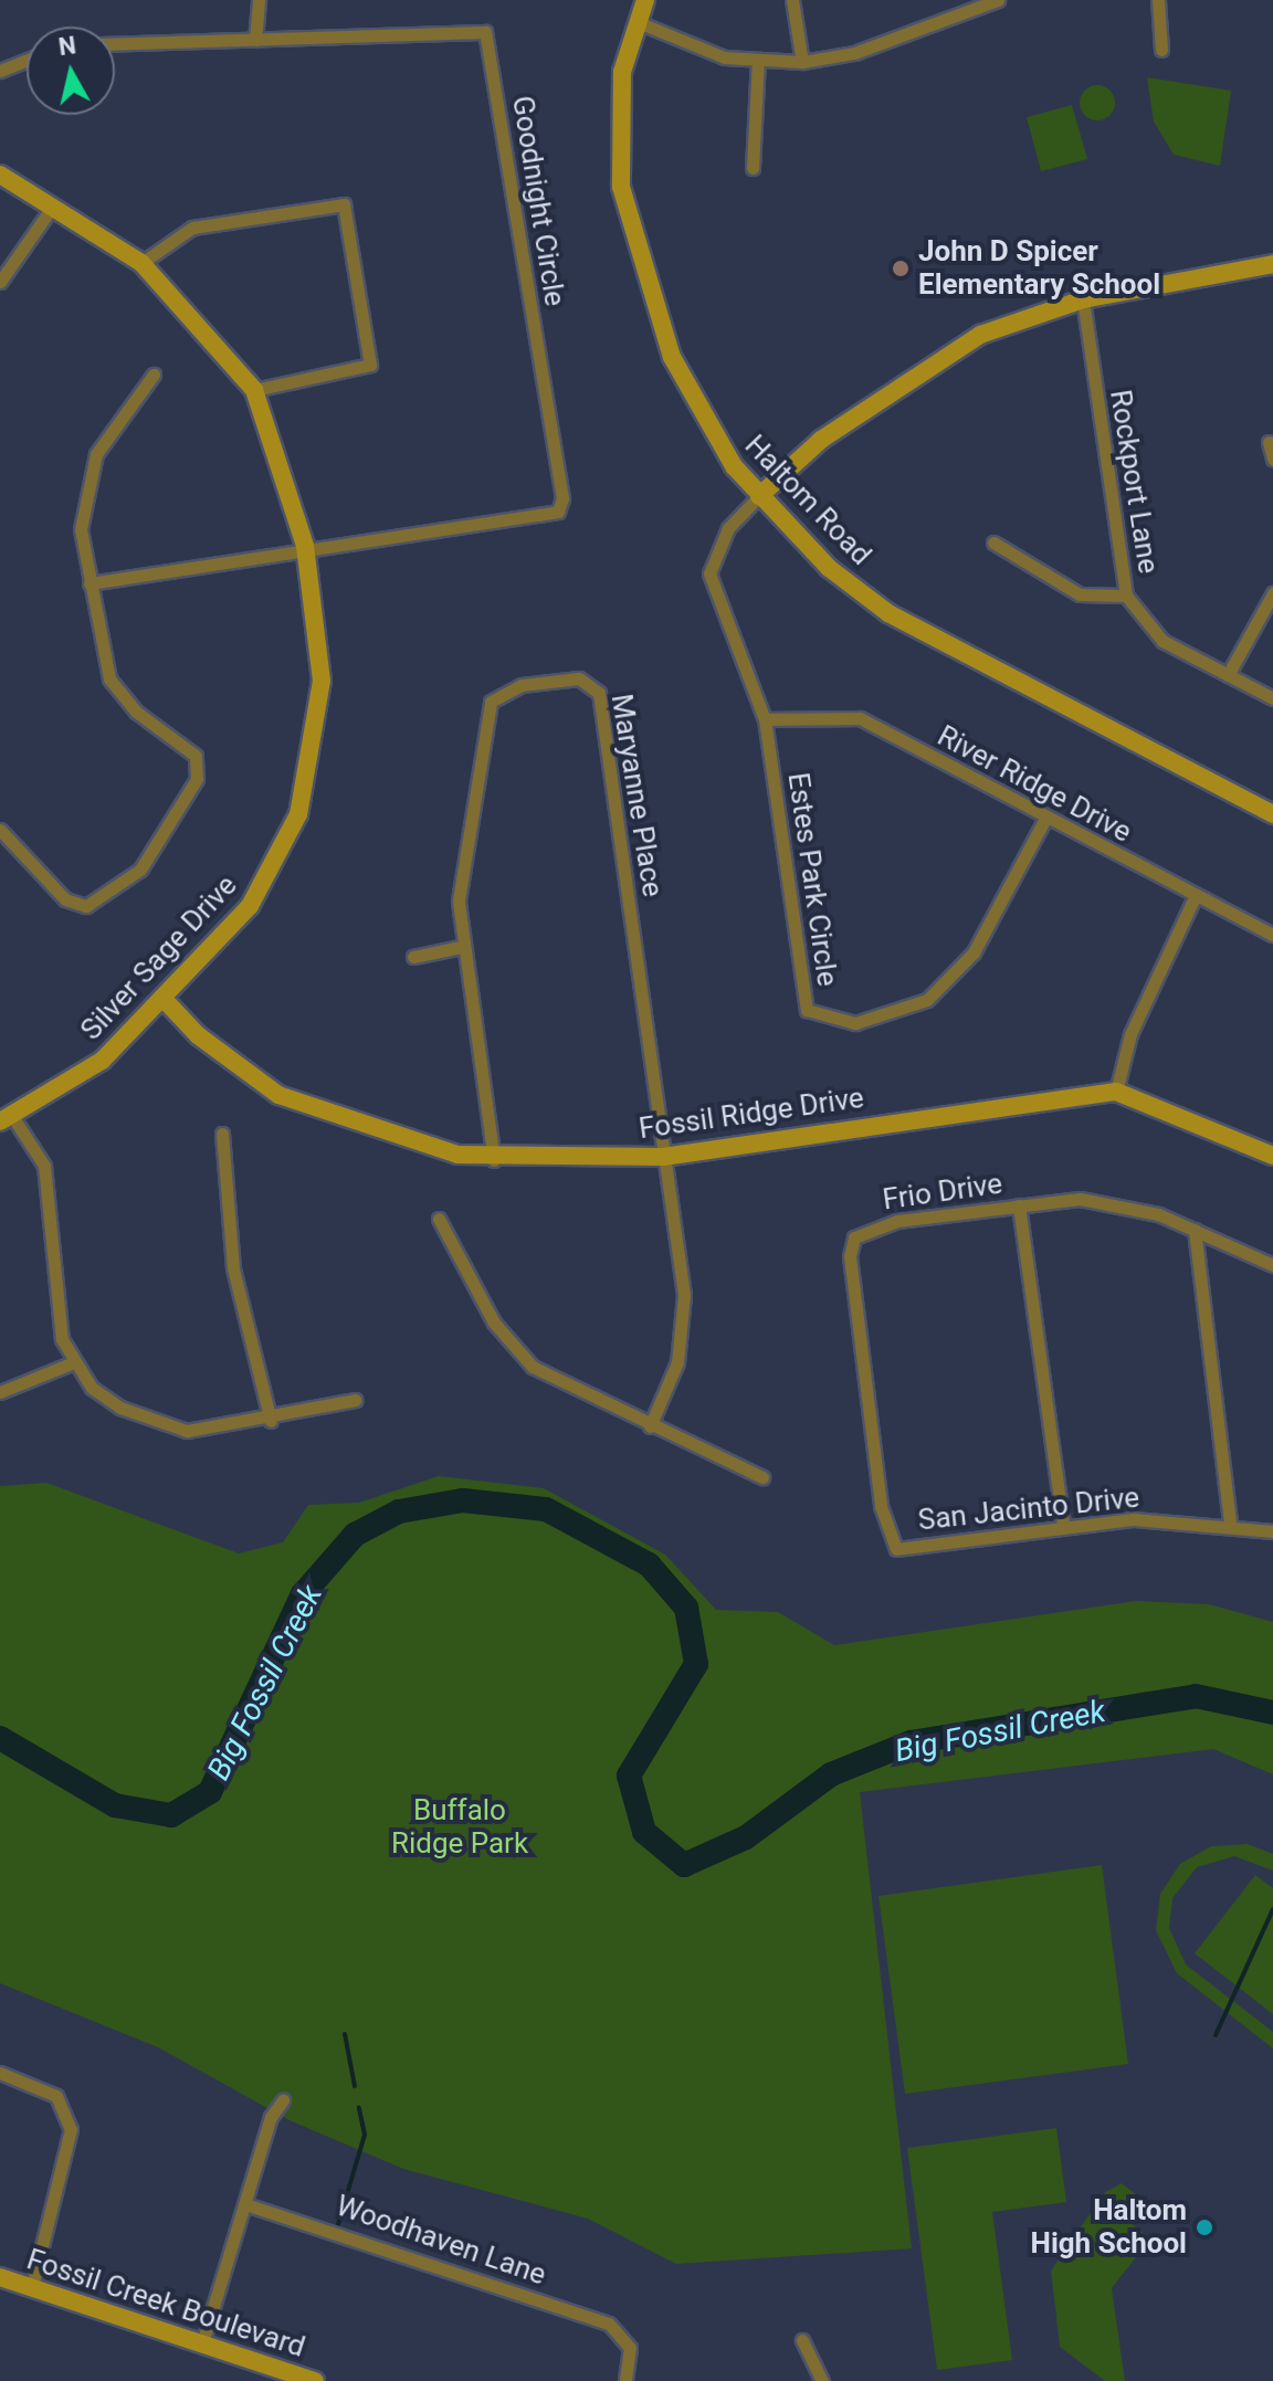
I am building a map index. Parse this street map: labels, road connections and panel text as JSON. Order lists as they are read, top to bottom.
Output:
{
  "streets": {
    "street": [
      "Goodnight Circle",
      "Rockport Lane",
      "Haltom Road",
      "River Ridge Drive",
      "Maryanne Place",
      "Estes Park Circle",
      "Silver Sage Drive",
      "Fossil Ridge Drive",
      "Frio Drive",
      "San Jacinto Drive",
      "Woodhaven Lane",
      "Fossil Creek Boulevard"
    ]
  },
  "crossings": [
    ["Goodnight Circle", "Silver Sage Drive"],
    ["Haltom Road", "Estes Park Circle"],
    ["River Ridge Drive", "Estes Park Circle"],
    ["Maryanne Place", "Fossil Ridge Drive"],
    ["Silver Sage Drive", "Fossil Ridge Drive"],
    ["Frio Drive", "San Jacinto Drive"]
  ],
  "water": ["Big Fossil Creek"],
  "parks": ["Buffalo Ridge Park"],
  "places": ["John D Spicer Elementary School", "Haltom High School"],
  "north": "top"
}
